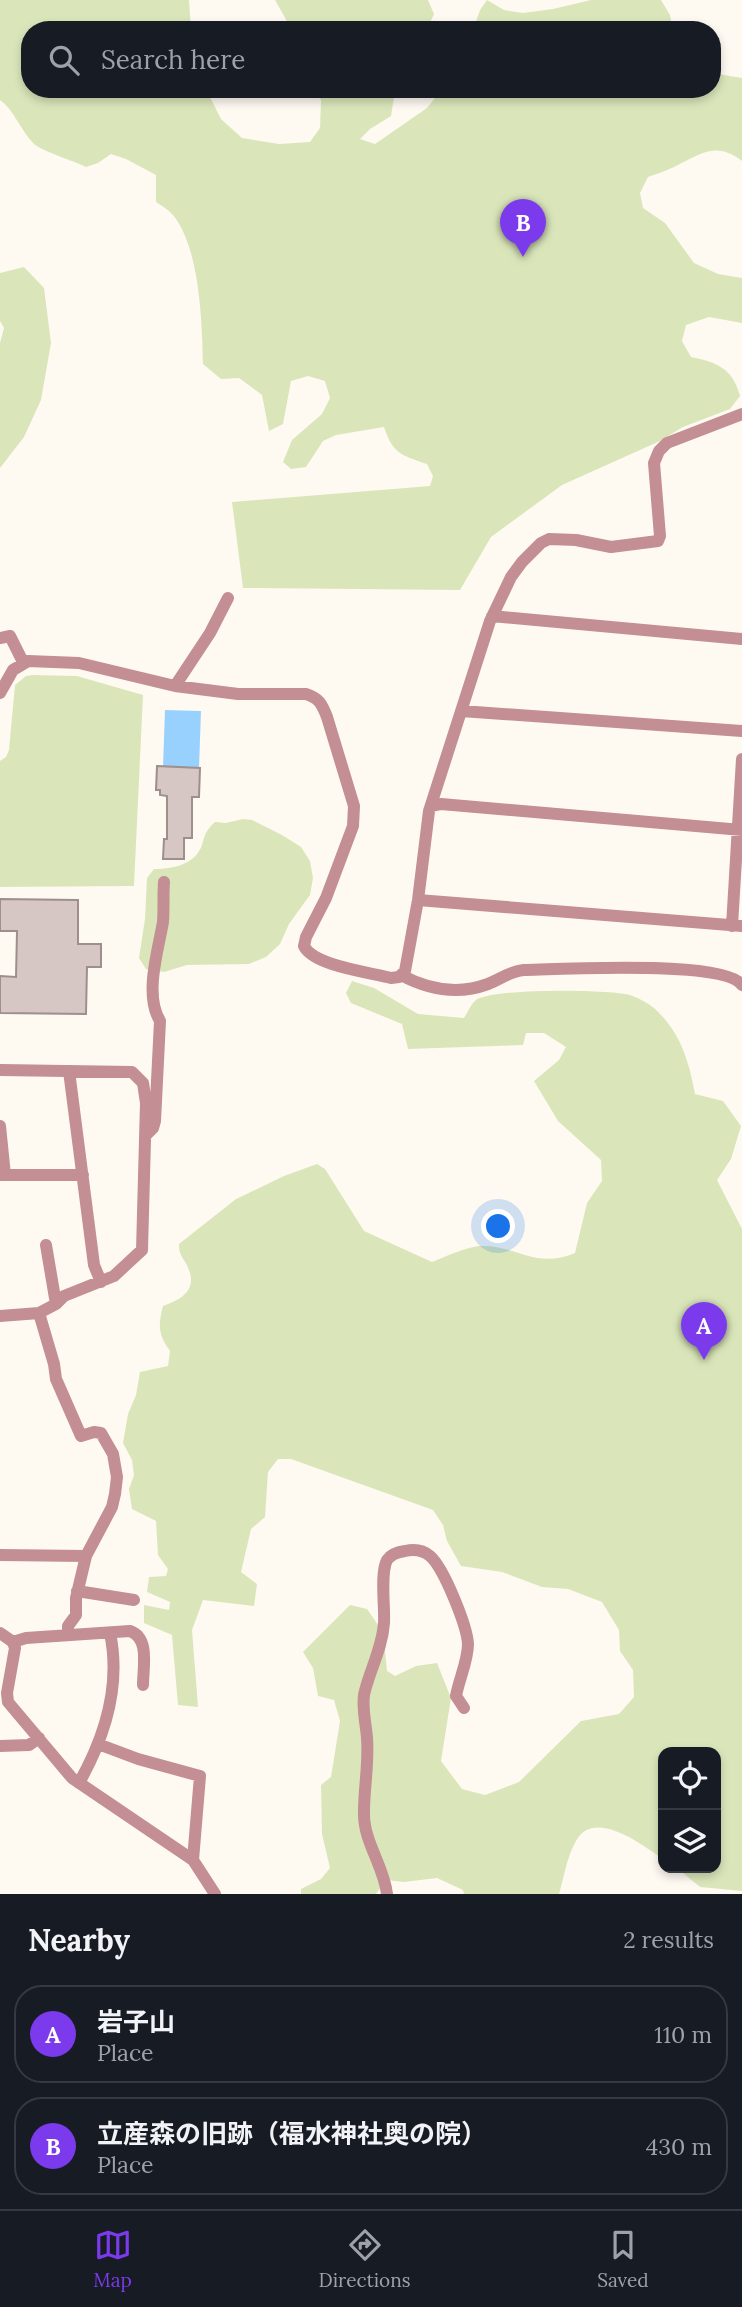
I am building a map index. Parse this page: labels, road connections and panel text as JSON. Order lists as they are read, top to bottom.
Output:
{
  "page": {
    "search": "Search here",
    "pins": ["B", "A"],
    "heading": ["Nearby", "2 results"],
    "list": [
      {
        "mark": "A",
        "name": "岩子山",
        "note": "Place",
        "value": "110 m"
      },
      {
        "mark": "B",
        "name": "立産森の旧跡（福水神社奥の院）",
        "note": "Place",
        "value": "430 m"
      }
    ],
    "nav": ["Map", "Directions", "Saved"]
  }
}
